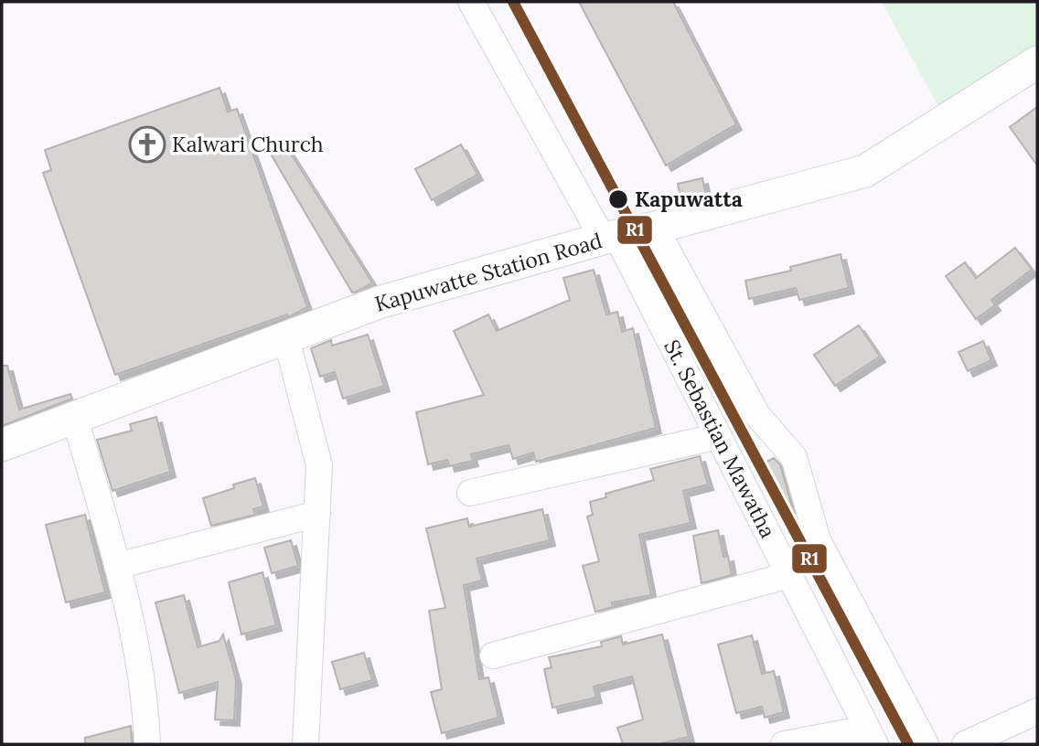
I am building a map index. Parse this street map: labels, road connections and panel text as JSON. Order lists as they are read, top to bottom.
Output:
{
  "streets": {
    "street": ["Kapuwatte Station Road", "St. Sebastian Mawatha"]
  },
  "crossings": [
    ["Kapuwatte Station Road", "St. Sebastian Mawatha"]
  ],
  "places": {
    "church": ["Kalwari Church"],
    "other": ["Kapuwatta"]
  },
  "lines": ["transit line R1"]
}
